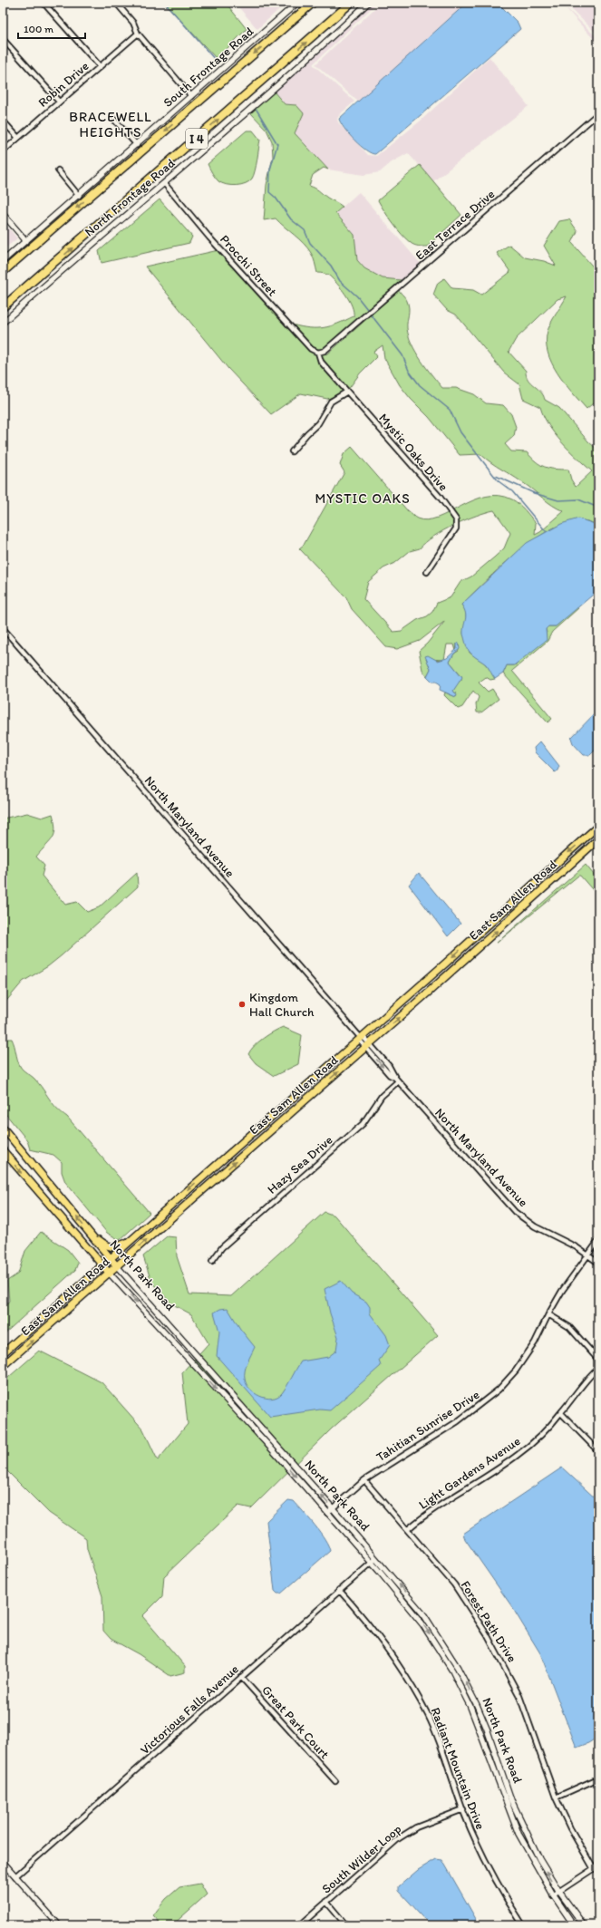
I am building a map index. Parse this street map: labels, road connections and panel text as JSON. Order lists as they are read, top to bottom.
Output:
{
  "streets": {
    "highway": ["I 4"],
    "main road": ["East Sam Allen Road", "North Park Road"],
    "street": [
      "South Frontage Road",
      "Robin Drive",
      "North Frontage Road",
      "East Terrace Drive",
      "Procchi Street",
      "Mystic Oaks Drive",
      "North Maryland Avenue",
      "Hazy Sea Drive",
      "Tahitian Sunrise Drive",
      "Light Gardens Avenue",
      "Forest Path Drive",
      "Victorious Falls Avenue",
      "Great Park Court",
      "Radiant Mountain Drive",
      "South Wilder Loop"
    ]
  },
  "crossings": [
    ["North Frontage Road", "Procchi Street"],
    ["East Terrace Drive", "Procchi Street"],
    ["East Terrace Drive", "Mystic Oaks Drive"],
    ["Procchi Street", "Mystic Oaks Drive"],
    ["North Maryland Avenue", "East Sam Allen Road"],
    ["North Maryland Avenue", "Hazy Sea Drive"],
    ["North Maryland Avenue", "Tahitian Sunrise Drive"],
    ["East Sam Allen Road", "North Park Road"],
    ["North Park Road", "Tahitian Sunrise Drive"],
    ["North Park Road", "Victorious Falls Avenue"],
    ["Tahitian Sunrise Drive", "Forest Path Drive"],
    ["Light Gardens Avenue", "Forest Path Drive"],
    ["Victorious Falls Avenue", "Great Park Court"],
    ["Victorious Falls Avenue", "Radiant Mountain Drive"],
    ["Radiant Mountain Drive", "South Wilder Loop"]
  ],
  "districts": ["BRACEWELL HEIGHTS", "MYSTIC OAKS"],
  "places": ["Kingdom Hall Church"],
  "scale_bar": "100 m"
}
